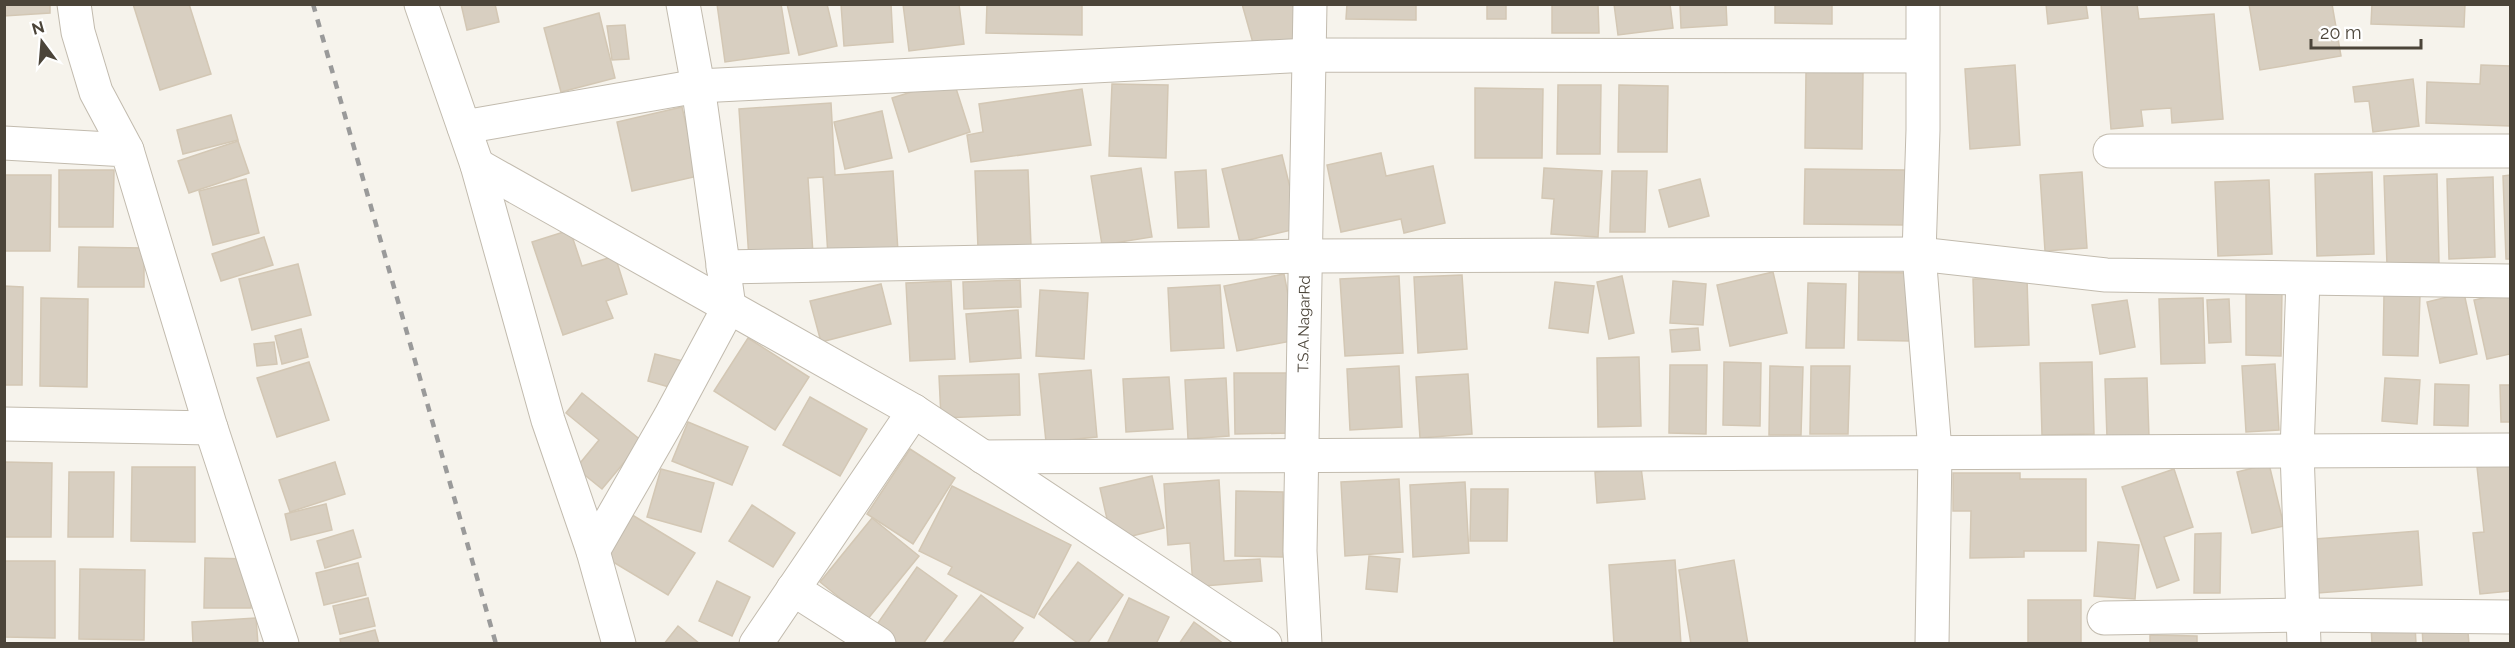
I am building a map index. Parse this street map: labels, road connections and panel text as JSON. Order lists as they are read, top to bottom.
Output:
{
  "streets": {
    "street": ["T.S.A.NagarRd"]
  },
  "scale_bar": "20 m",
  "north": "top"
}
